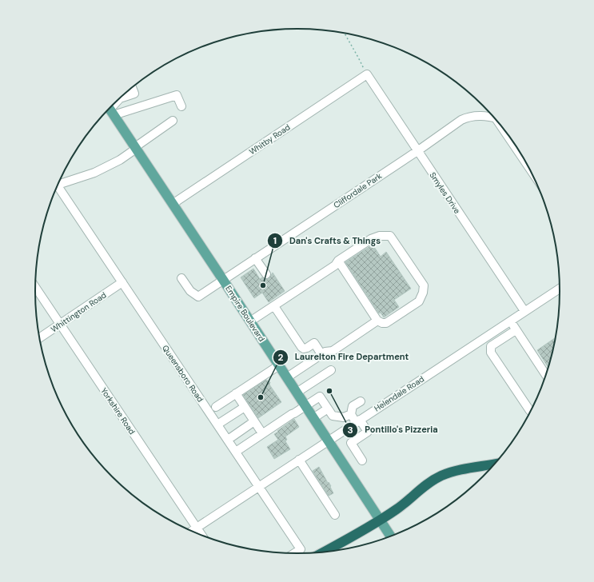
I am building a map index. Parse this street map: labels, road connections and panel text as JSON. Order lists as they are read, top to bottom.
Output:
{
  "streets": {
    "main road": ["Empire Boulevard"],
    "street": [
      "Whitby Road",
      "Cliffordale Park",
      "Smyles Drive",
      "Whittington Road",
      "Queensboro Road",
      "Helendale Road",
      "Yorkshire Road"
    ]
  },
  "crossings": [
    ["Whitby Road", "Smyles Drive"],
    ["Whitby Road", "Empire Boulevard"],
    ["Cliffordale Park", "Smyles Drive"],
    ["Cliffordale Park", "Empire Boulevard"],
    ["Smyles Drive", "Helendale Road"],
    ["Whittington Road", "Queensboro Road"],
    ["Whittington Road", "Yorkshire Road"],
    ["Empire Boulevard", "Helendale Road"],
    ["Queensboro Road", "Helendale Road"],
    ["Helendale Road", "Yorkshire Road"]
  ],
  "places": ["Dan's Crafts & Things", "Pontillo's Pizzeria", "Laurelton Fire Department"]
}
